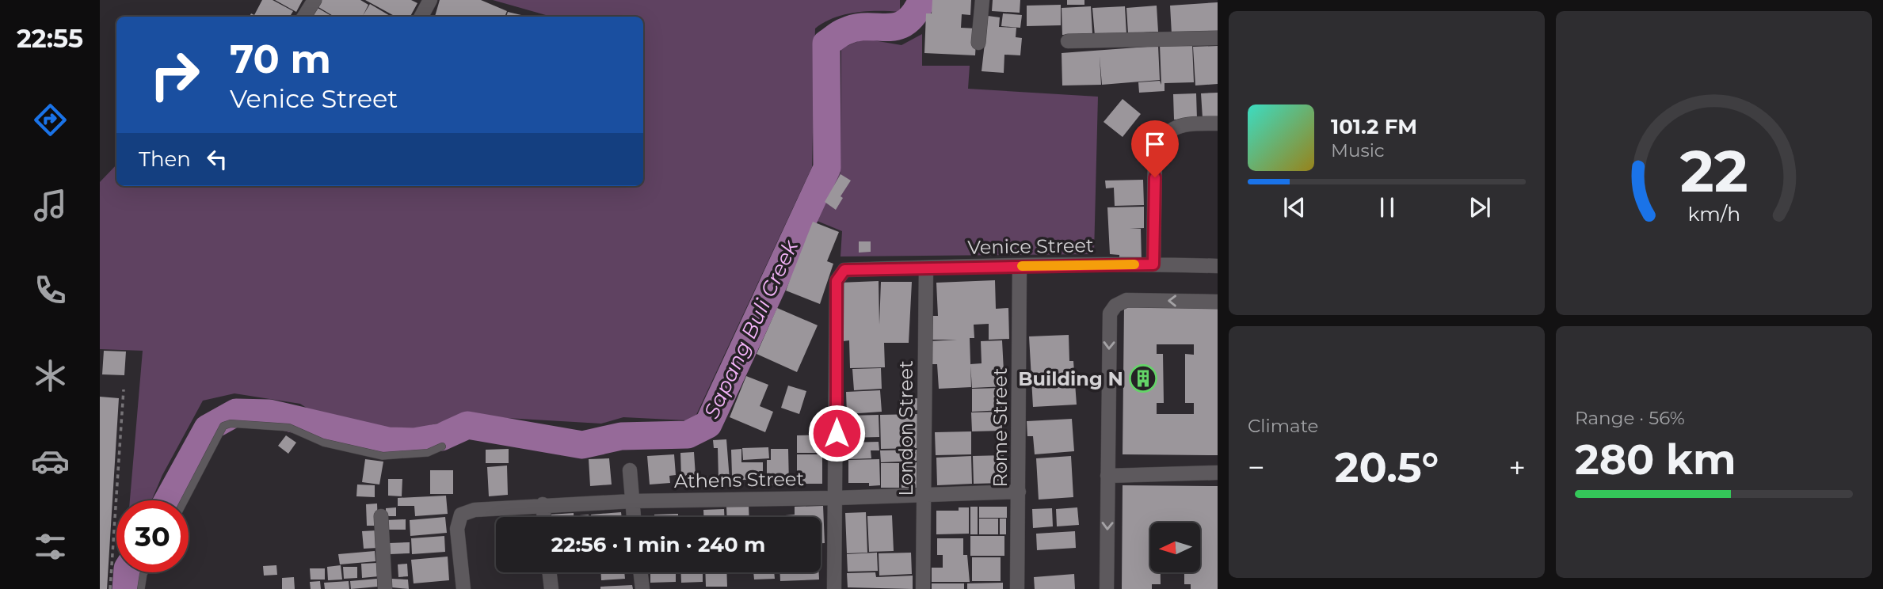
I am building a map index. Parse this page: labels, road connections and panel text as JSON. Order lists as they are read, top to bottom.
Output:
{
  "streets": {
    "street": [
      "Venice Street",
      "Rome Street",
      "London Street",
      "Athens Street"
    ]
  },
  "crossings": [
    ["Venice Street", "Rome Street"],
    ["Venice Street", "London Street"],
    ["Venice Street", "Athens Street"],
    ["Rome Street", "Athens Street"],
    ["London Street", "Athens Street"]
  ],
  "water": ["Sapang Buli Creek"],
  "places": {
    "building": ["Building N"]
  },
  "north": "left",
  "page": {
    "tabs": "22:55",
    "turn": ["70 m", "Venice Street"],
    "song": ["101.2 FM", "Music"],
    "then": "Then",
    "tile": [
      "Climate",
      ["Range · 56%", "280 km"]
    ],
    "heat": ["−", "20.5°", "+"],
    "limit": "30",
    "trip": "22:56 · 1 min · 240 m",
    "gauge": ["22", "km/h"]
  }
}
